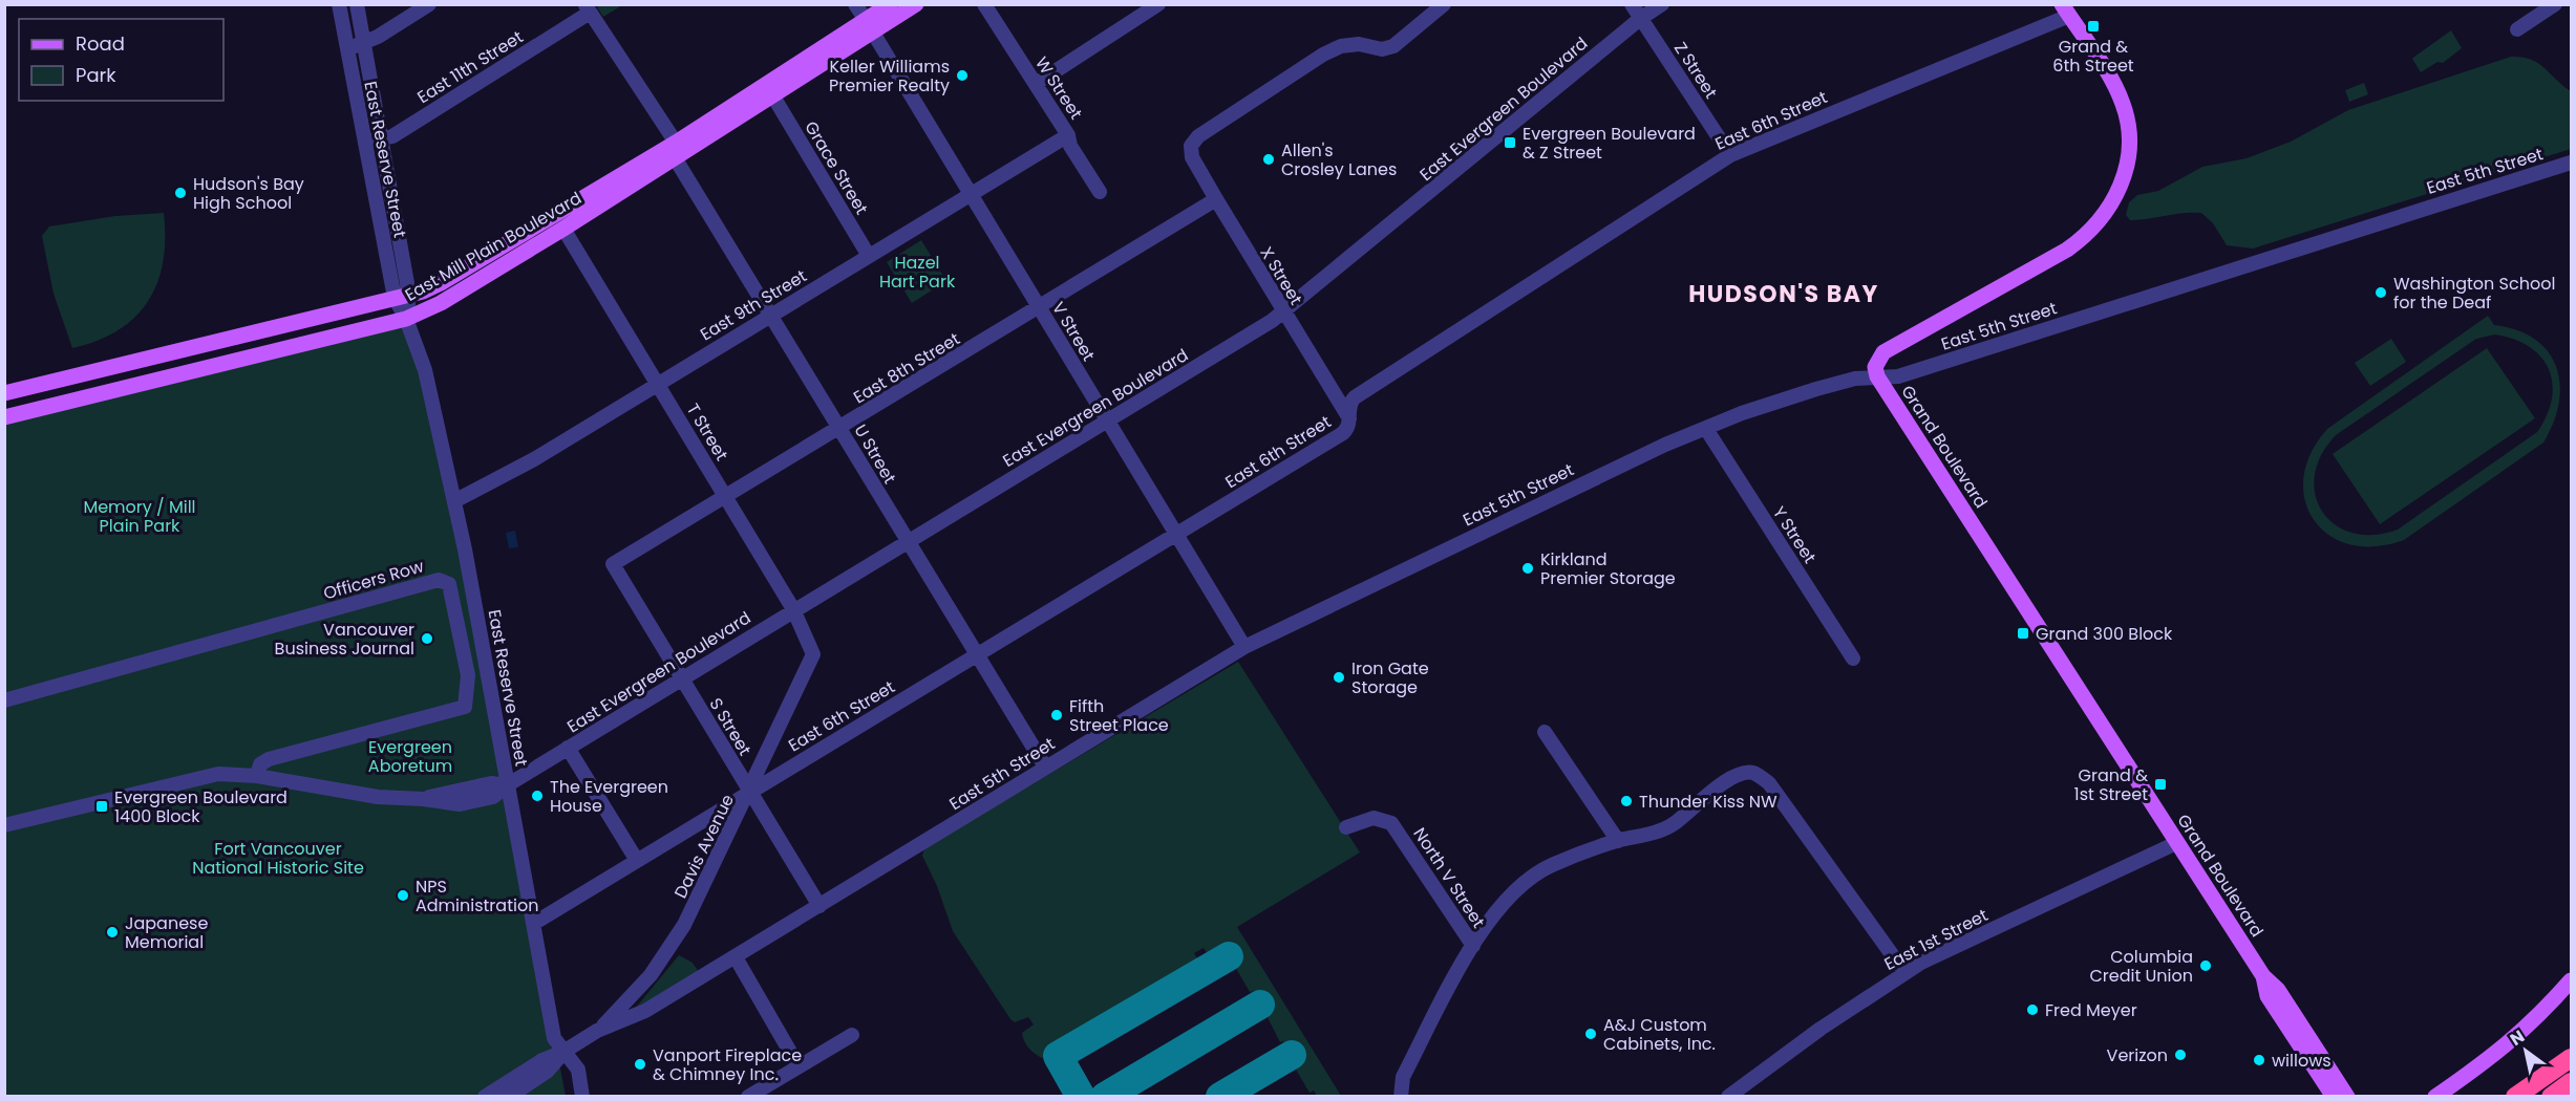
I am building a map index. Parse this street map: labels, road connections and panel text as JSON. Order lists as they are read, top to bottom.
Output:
{
  "streets": {
    "main road": ["East Mill Plain Boulevard", "Grand Boulevard"],
    "street": [
      "East 11th Street",
      "Z Street",
      "W Street",
      "East Evergreen Boulevard",
      "East 6th Street",
      "East Reserve Street",
      "Grace Street",
      "East 5th Street",
      "X Street",
      "East 9th Street",
      "V Street",
      "East 8th Street",
      "T Street",
      "U Street",
      "Y Street",
      "Officers Row",
      "S Street",
      "Davis Avenue",
      "North V Street",
      "East 1st Street"
    ]
  },
  "crossings": [
    ["East 11th Street", "East Reserve Street"],
    ["Z Street", "East Evergreen Boulevard"],
    ["Z Street", "East 6th Street"],
    ["W Street", "East 9th Street"],
    ["East Evergreen Boulevard", "East Reserve Street"],
    ["East Evergreen Boulevard", "X Street"],
    ["East Evergreen Boulevard", "V Street"],
    ["East Evergreen Boulevard", "T Street"],
    ["East Evergreen Boulevard", "U Street"],
    ["East Evergreen Boulevard", "Officers Row"],
    ["East Evergreen Boulevard", "S Street"],
    ["East 6th Street", "East Reserve Street"],
    ["East 6th Street", "X Street"],
    ["East 6th Street", "V Street"],
    ["East 6th Street", "Grand Boulevard"],
    ["East 6th Street", "U Street"],
    ["East 6th Street", "S Street"],
    ["East 6th Street", "Davis Avenue"],
    ["East Reserve Street", "East 5th Street"],
    ["East Reserve Street", "East Mill Plain Boulevard"],
    ["East Reserve Street", "East 9th Street"],
    ["Grace Street", "East Mill Plain Boulevard"],
    ["Grace Street", "East 9th Street"],
    ["East 5th Street", "V Street"],
    ["East 5th Street", "Grand Boulevard"],
    ["East 5th Street", "U Street"],
    ["East 5th Street", "Y Street"],
    ["East 5th Street", "S Street"],
    ["East 5th Street", "Davis Avenue"],
    ["East Mill Plain Boulevard", "V Street"],
    ["East Mill Plain Boulevard", "T Street"],
    ["East Mill Plain Boulevard", "U Street"],
    ["X Street", "East 8th Street"],
    ["East 9th Street", "V Street"],
    ["East 9th Street", "T Street"],
    ["East 9th Street", "U Street"],
    ["V Street", "East 8th Street"],
    ["East 8th Street", "T Street"],
    ["East 8th Street", "U Street"],
    ["East 8th Street", "S Street"],
    ["T Street", "Davis Avenue"],
    ["Grand Boulevard", "East 1st Street"],
    ["S Street", "Davis Avenue"]
  ],
  "districts": ["HUDSON'S BAY"],
  "parks": [
    "Hazel Hart Park",
    "Memory / Mill Plain Park",
    "Evergreen Aboretum",
    "Fort Vancouver National Historic Site"
  ],
  "places": {
    "transit": [
      "Grand & 6th Street",
      "Evergreen Boulevard & Z Street",
      "Grand 300 Block",
      "Grand & 1st Street",
      "Evergreen Boulevard 1400 Block"
    ],
    "other": [
      "Keller Williams Premier Realty",
      "Allen's Crosley Lanes",
      "Hudson's Bay High School",
      "Washington School for the Deaf",
      "Kirkland Premier Storage",
      "Vancouver Business Journal",
      "Iron Gate Storage",
      "Fifth Street Place",
      "The Evergreen House",
      "Thunder Kiss NW",
      "NPS Administration",
      "Japanese Memorial",
      "Columbia Credit Union",
      "Fred Meyer",
      "A&J Custom Cabinets, Inc.",
      "Verizon",
      "willows",
      "Vanport Fireplace & Chimney Inc."
    ]
  },
  "legend": ["Road", "Park"],
  "north": "top left"
}
